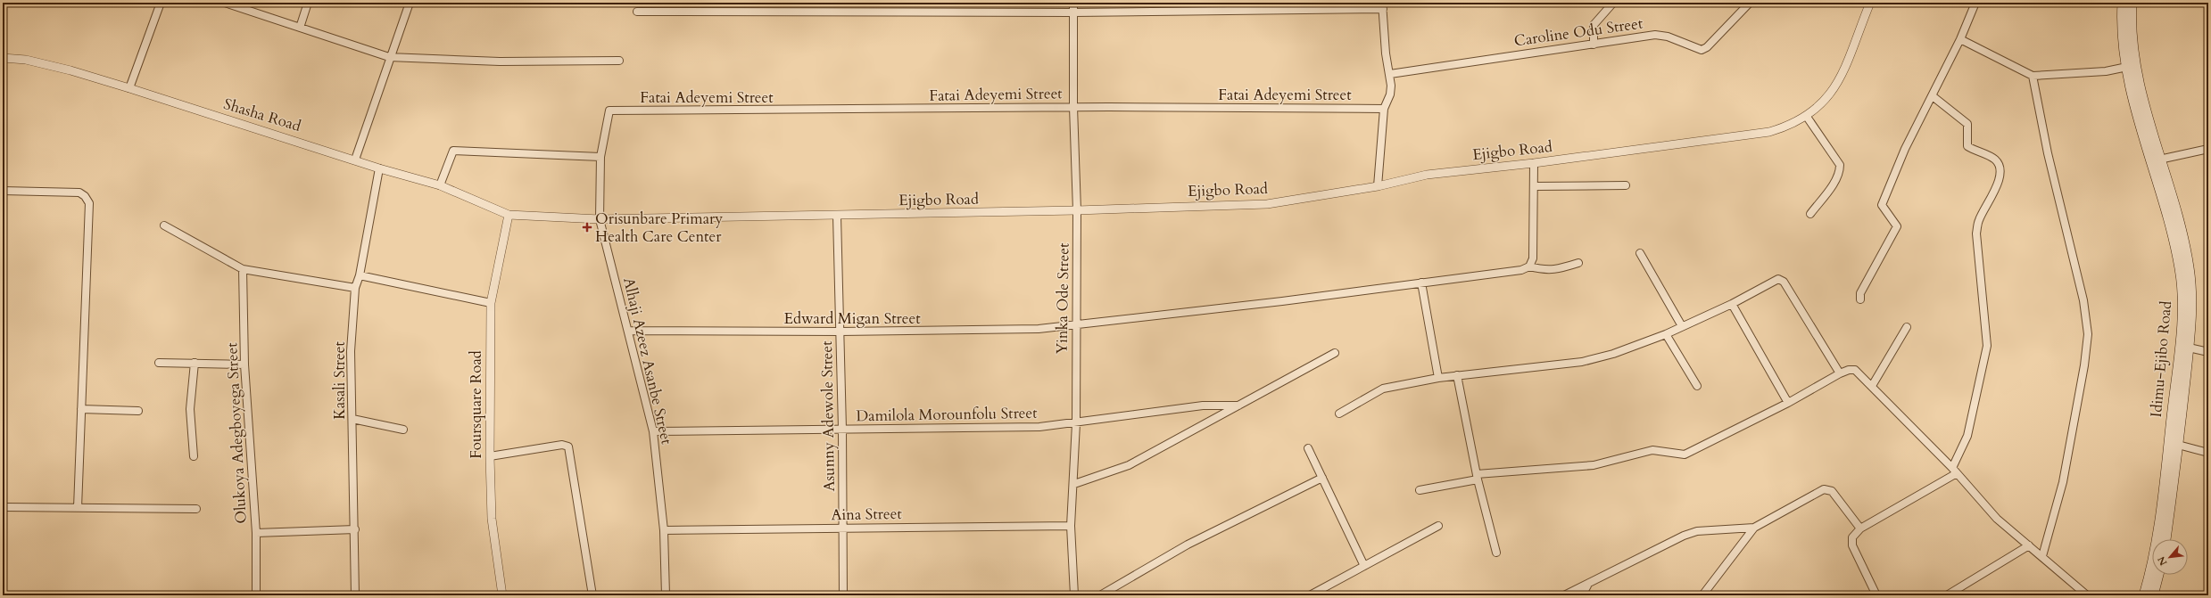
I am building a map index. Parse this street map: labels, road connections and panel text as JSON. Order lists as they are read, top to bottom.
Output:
{
  "streets": {
    "main road": ["Idimu-Ejibo Road"],
    "street": [
      "Caroline Odu Street",
      "Fatai Adeyemi Street",
      "Shasha Road",
      "Ejigbo Road",
      "Yinka Ode Street",
      "Edward Migan Street",
      "Alhaji Azeez Asanbe Street",
      "Kasali Street",
      "Foursquare Road",
      "Damilola Morounfolu Street",
      "Asunny Adewole Street",
      "Olukoya Adegboyega Street",
      "Aina Street"
    ]
  },
  "crossings": [
    ["Fatai Adeyemi Street", "Ejigbo Road"],
    ["Fatai Adeyemi Street", "Yinka Ode Street"],
    ["Fatai Adeyemi Street", "Alhaji Azeez Asanbe Street"],
    ["Shasha Road", "Ejigbo Road"],
    ["Shasha Road", "Kasali Street"],
    ["Shasha Road", "Foursquare Road"],
    ["Ejigbo Road", "Yinka Ode Street"],
    ["Ejigbo Road", "Alhaji Azeez Asanbe Street"],
    ["Ejigbo Road", "Foursquare Road"],
    ["Ejigbo Road", "Asunny Adewole Street"],
    ["Yinka Ode Street", "Edward Migan Street"],
    ["Yinka Ode Street", "Damilola Morounfolu Street"],
    ["Yinka Ode Street", "Aina Street"],
    ["Edward Migan Street", "Alhaji Azeez Asanbe Street"],
    ["Edward Migan Street", "Asunny Adewole Street"],
    ["Alhaji Azeez Asanbe Street", "Damilola Morounfolu Street"],
    ["Alhaji Azeez Asanbe Street", "Aina Street"],
    ["Damilola Morounfolu Street", "Asunny Adewole Street"],
    ["Asunny Adewole Street", "Aina Street"]
  ],
  "places": {
    "health": ["Orisunbare Primary Health Care Center"]
  },
  "north": "bottom left"
}
